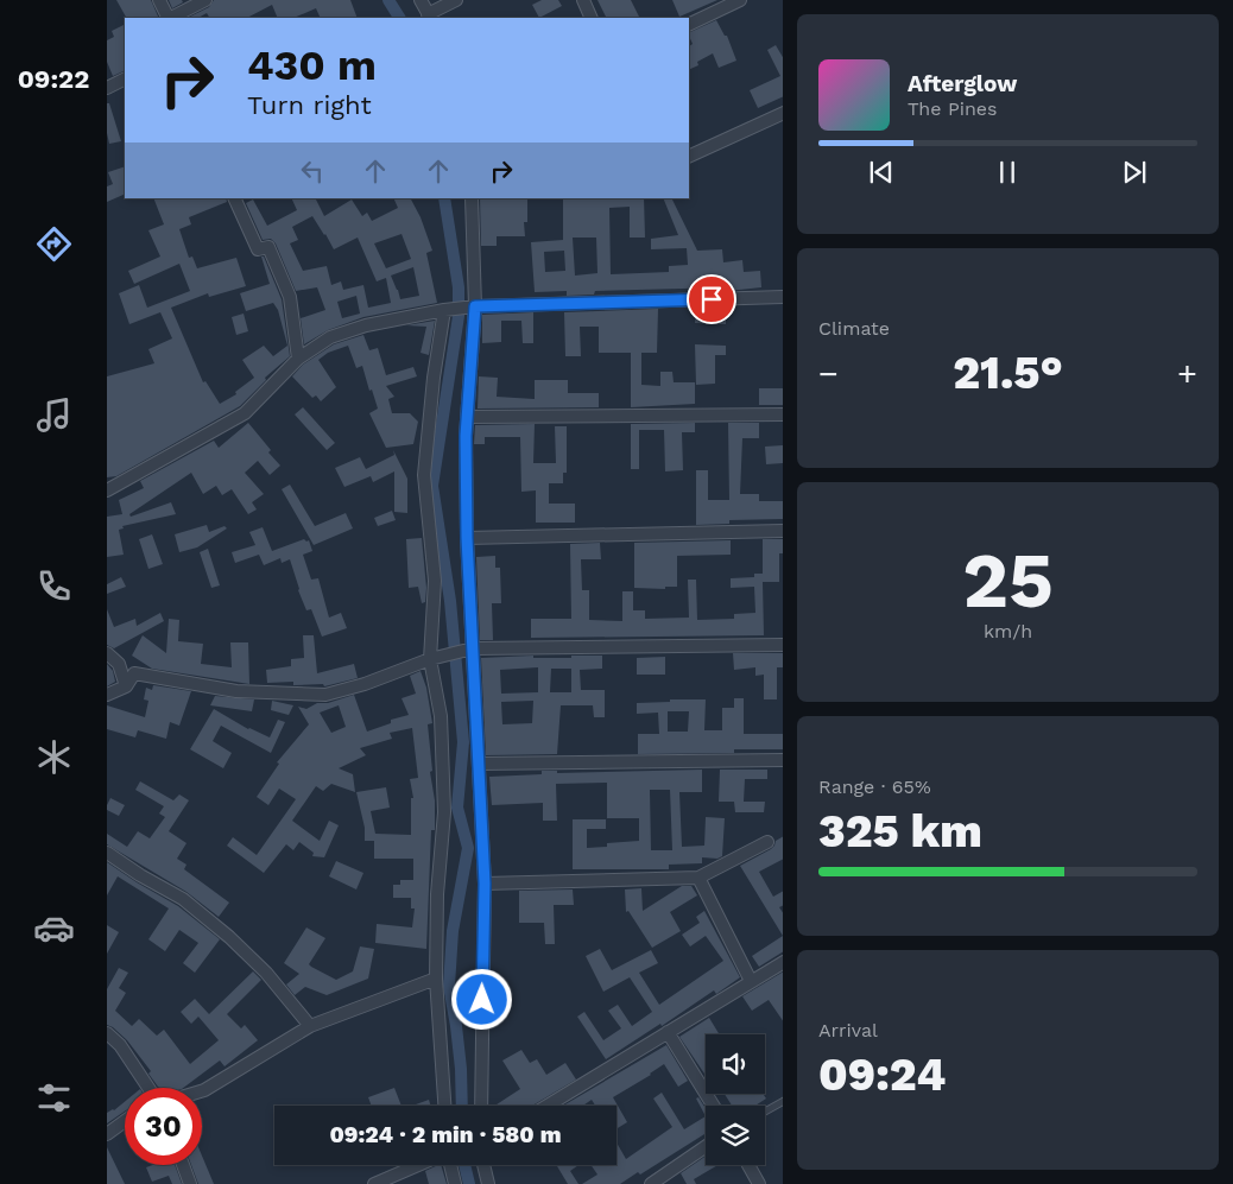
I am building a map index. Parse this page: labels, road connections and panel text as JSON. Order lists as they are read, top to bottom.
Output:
{
  "page": {
    "tabs": "09:22",
    "turn": ["430 m", "Turn right"],
    "song": ["Afterglow", "The Pines"],
    "tile": [
      "Climate",
      ["25", "km/h"],
      ["Range · 65%", "325 km"],
      ["Arrival", "09:24"]
    ],
    "heat": ["−", "21.5°", "+"],
    "limit": "30",
    "trip": "09:24 · 2 min · 580 m"
  }
}
